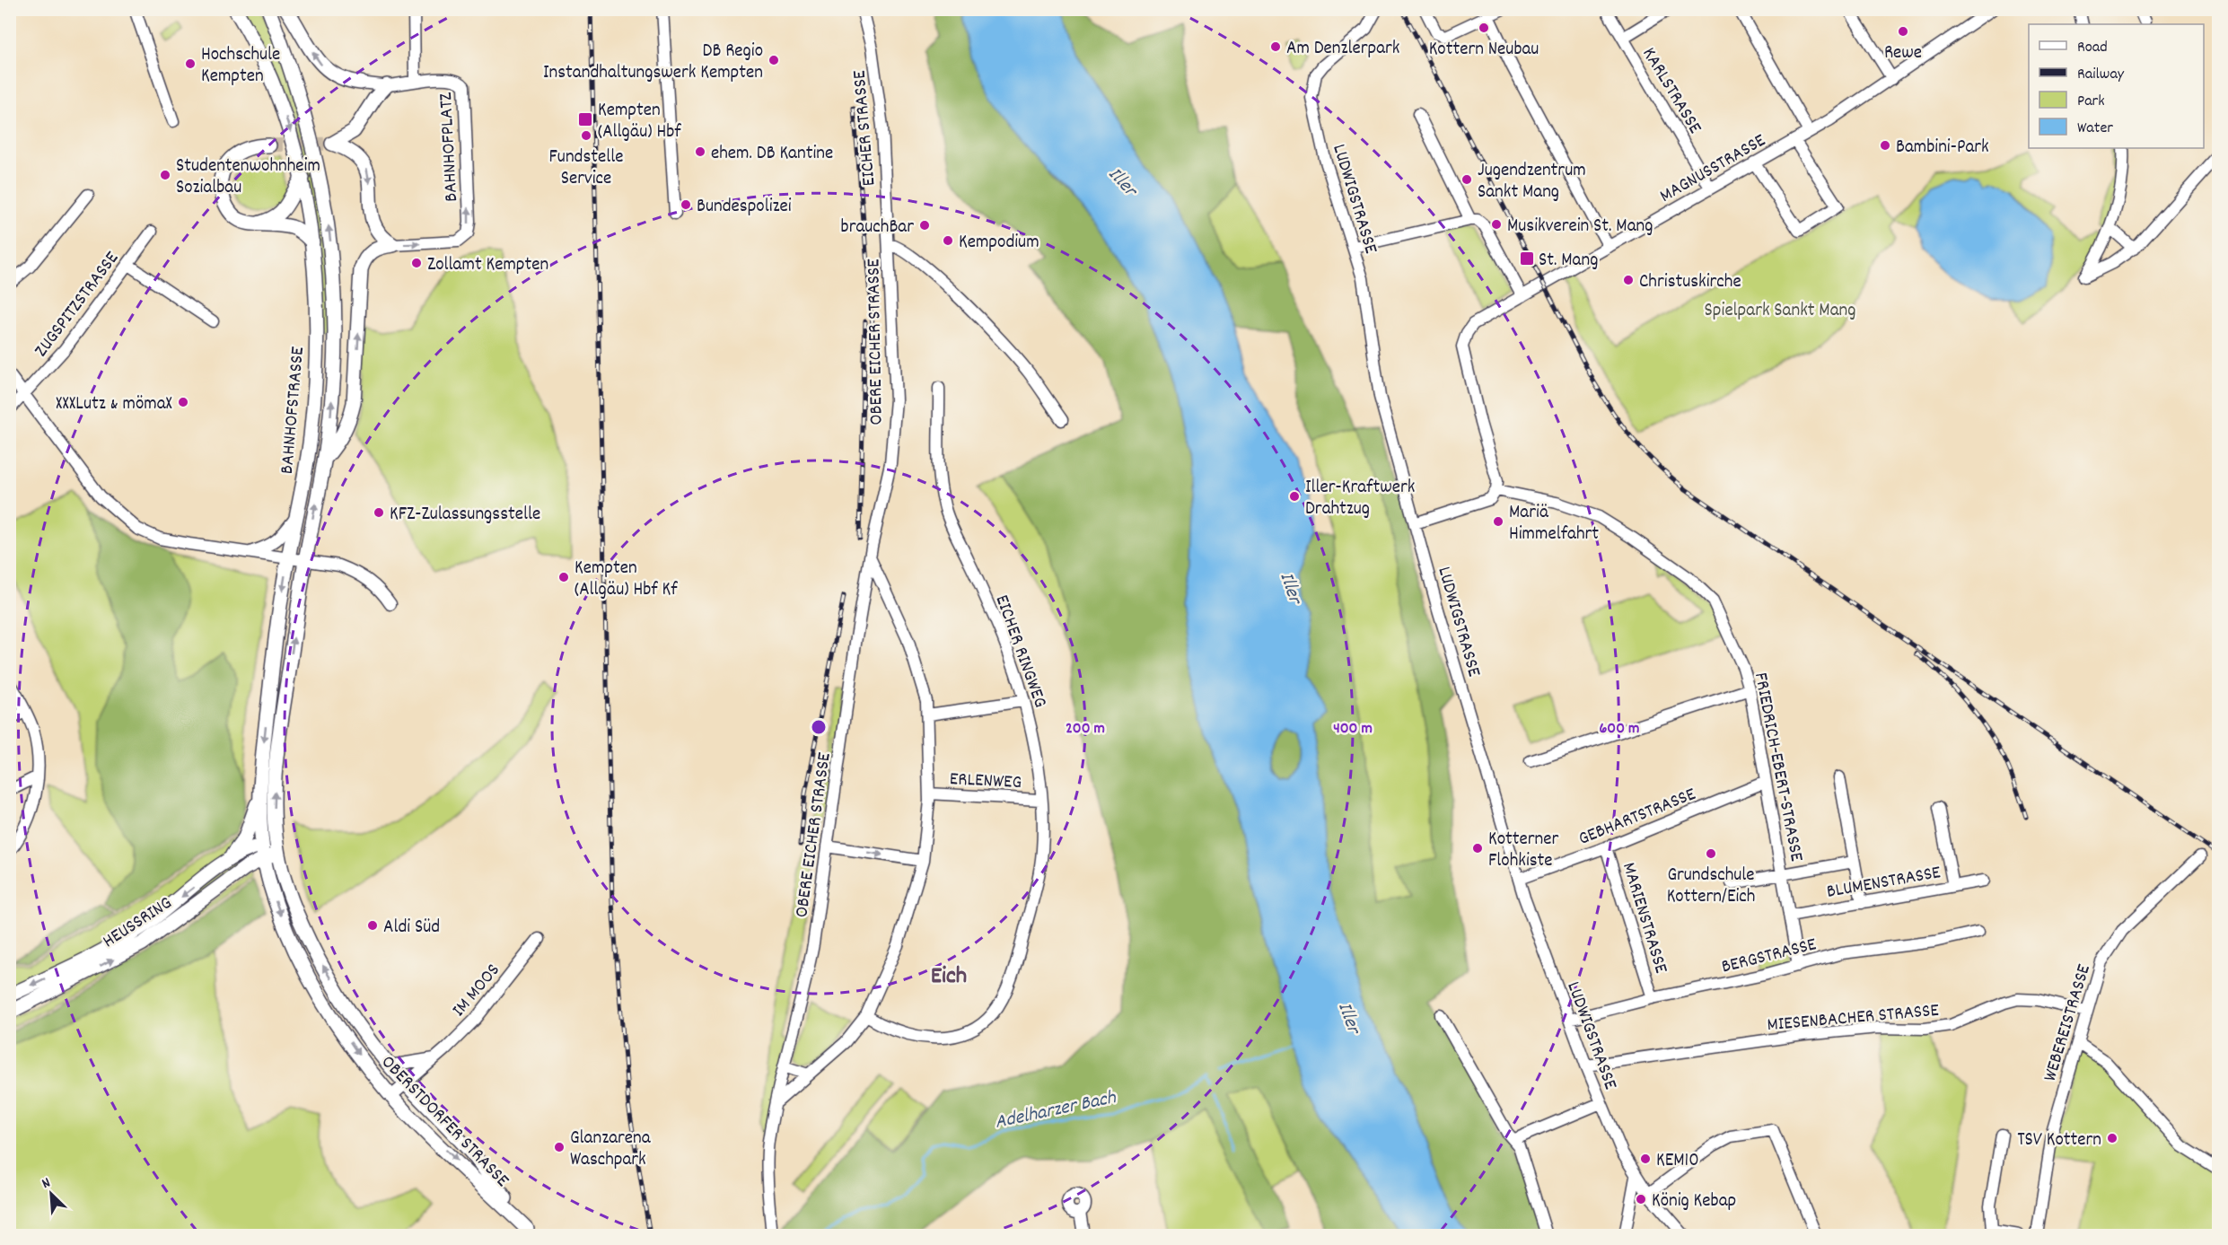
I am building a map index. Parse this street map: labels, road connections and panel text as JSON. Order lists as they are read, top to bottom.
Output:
{
  "streets": {
    "main road": ["BAHNHOFSTRASSE", "HEUSSRING", "OBERSTDORFER STRASSE"],
    "street": [
      "KARLSTRASSE",
      "EICHER STRASSE",
      "BAHNHOFPLATZ",
      "MAGNUSSTRASSE",
      "LUDWIGSTRASSE",
      "ZUGSPITZSTRASSE",
      "OBERE EICHER STRASSE",
      "EICHER RINGWEG",
      "FRIEDRICH-EBERT-STRASSE",
      "ERLENWEG",
      "GEBHARTSTRASSE",
      "BLUMENSTRASSE",
      "MARIENSTRASSE",
      "BERGSTRASSE",
      "IM MOOS",
      "MIESENBACHER STRASSE",
      "WEBEREISTRASSE"
    ]
  },
  "crossings": [
    ["KARLSTRASSE", "MAGNUSSTRASSE"],
    ["EICHER STRASSE", "OBERE EICHER STRASSE"],
    ["MAGNUSSTRASSE", "FRIEDRICH-EBERT-STRASSE"],
    ["LUDWIGSTRASSE", "GEBHARTSTRASSE"],
    ["LUDWIGSTRASSE", "BERGSTRASSE"],
    ["LUDWIGSTRASSE", "MIESENBACHER STRASSE"],
    ["BAHNHOFSTRASSE", "HEUSSRING"],
    ["BAHNHOFSTRASSE", "OBERSTDORFER STRASSE"],
    ["EICHER RINGWEG", "ERLENWEG"],
    ["FRIEDRICH-EBERT-STRASSE", "GEBHARTSTRASSE"],
    ["FRIEDRICH-EBERT-STRASSE", "BLUMENSTRASSE"],
    ["FRIEDRICH-EBERT-STRASSE", "BERGSTRASSE"],
    ["GEBHARTSTRASSE", "MARIENSTRASSE"],
    ["MARIENSTRASSE", "BERGSTRASSE"],
    ["HEUSSRING", "OBERSTDORFER STRASSE"],
    ["IM MOOS", "OBERSTDORFER STRASSE"],
    ["MIESENBACHER STRASSE", "WEBEREISTRASSE"]
  ],
  "districts": ["Eich"],
  "water": ["Iller", "Adelharzer Bach"],
  "parks": ["Spielpark Sankt Mang"],
  "places": {
    "other": [
      "Kottern Neubau",
      "Rewe",
      "Am Denzlerpark",
      "DB Regio Instandhaltungswerk Kempten",
      "Hochschule Kempten",
      "Fundstelle Service",
      "Bambini-Park",
      "ehem. DB Kantine",
      "Studentenwohnheim Sozialbau",
      "Jugendzentrum Sankt Mang",
      "Bundespolizei",
      "Musikverein St. Mang",
      "brauchBar",
      "Kempodium",
      "Zollamt Kempten",
      "Christuskirche",
      "XXXLutz & mömaX",
      "Iller-Kraftwerk Drahtzug",
      "KFZ-Zulassungsstelle",
      "Mariä Himmelfahrt",
      "Kempten (Allgäu) Hbf Kf",
      "Kotterner Flohkiste",
      "Grundschule Kottern/Eich",
      "Aldi Süd",
      "TSV Kottern",
      "Glanzarena Waschpark",
      "KEM10",
      "König Kebap"
    ],
    "transit": ["Kempten (Allgäu) Hbf", "St. Mang"]
  },
  "legend": [
    "Road",
    "Railway",
    "Park",
    "Water"
  ],
  "north": "top left",
  "rings": ["200 m", "400 m", "600 m"]
}
